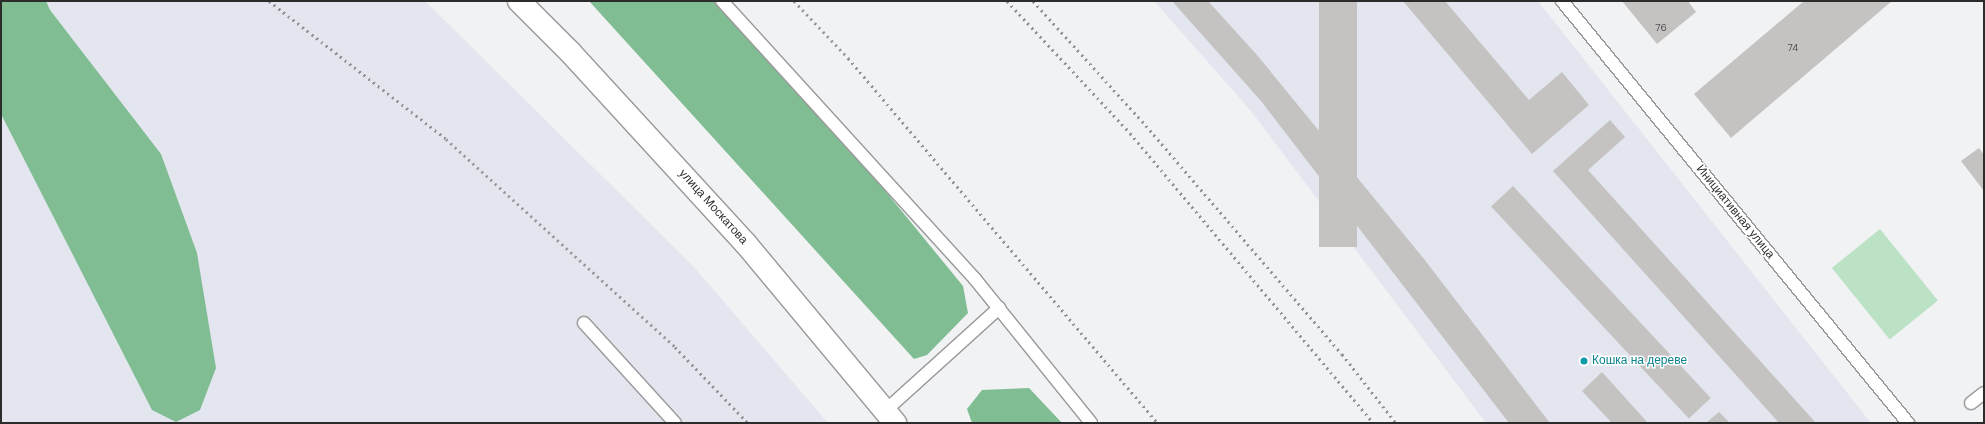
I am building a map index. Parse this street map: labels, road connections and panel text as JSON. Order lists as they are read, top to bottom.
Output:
{
  "streets": {
    "main road": ["улица Москатова"],
    "lane": ["Инициативная улица"]
  },
  "places": ["Кошка на дереве"],
  "house_numbers": ["76", "74"]
}
